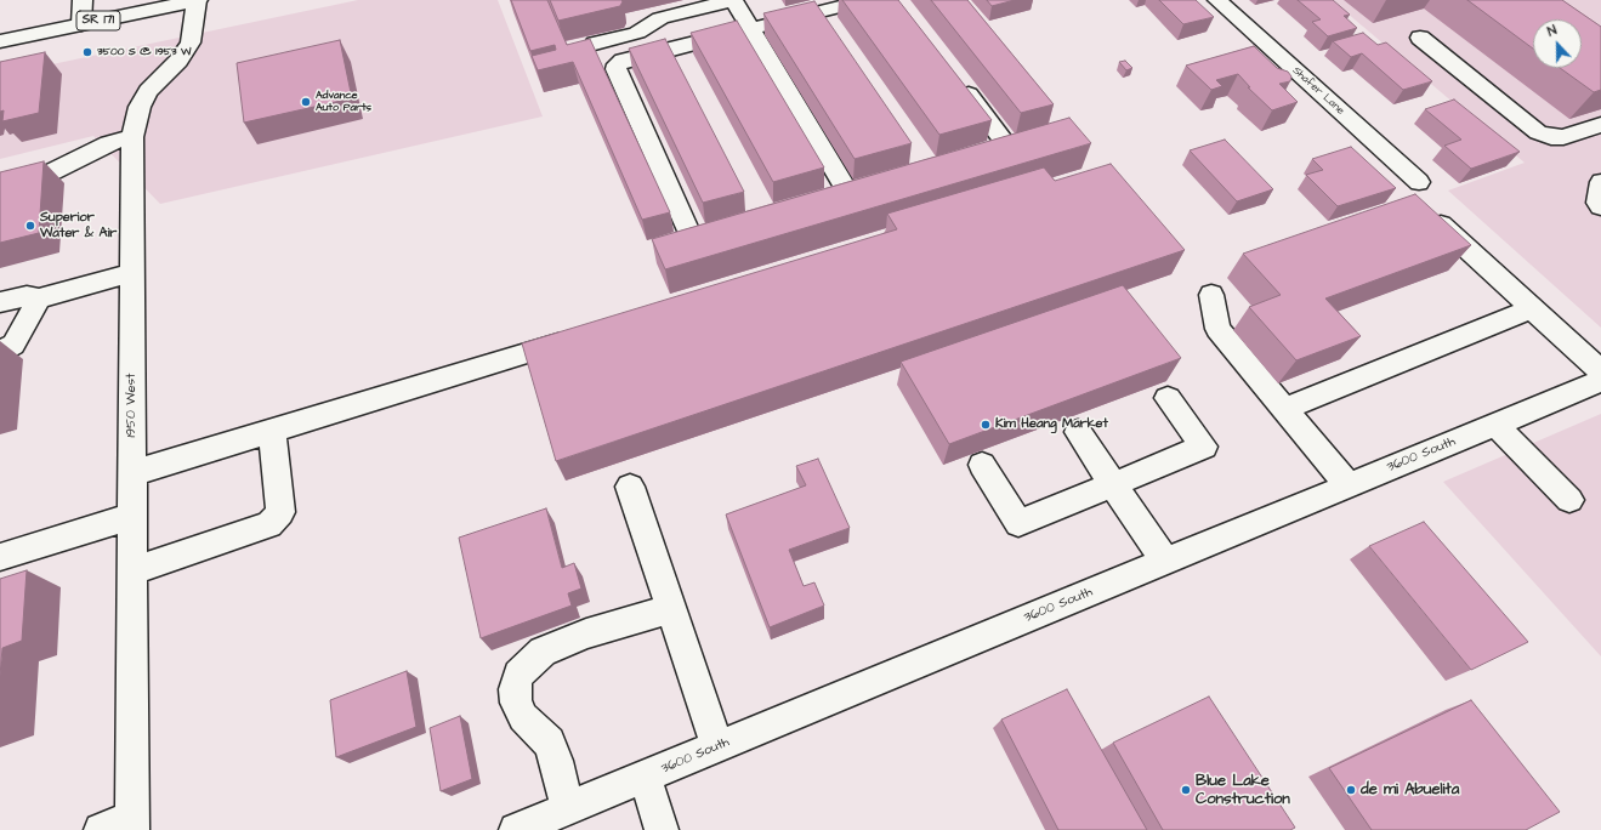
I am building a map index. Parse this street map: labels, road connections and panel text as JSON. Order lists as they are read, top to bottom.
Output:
{
  "streets": {
    "street": [
      "SR 171",
      "Shafer Lane",
      "1950 West",
      "3600 South"
    ]
  },
  "crossings": [
    ["SR 171", "1950 West"]
  ],
  "places": [
    "3500 S @ 1953 W",
    "Advance Auto Parts",
    "Superior Water & Air",
    "Kim Heang Market",
    "Blue Lake Construction",
    "de mi Abuelita"
  ],
  "north": "top"
}
